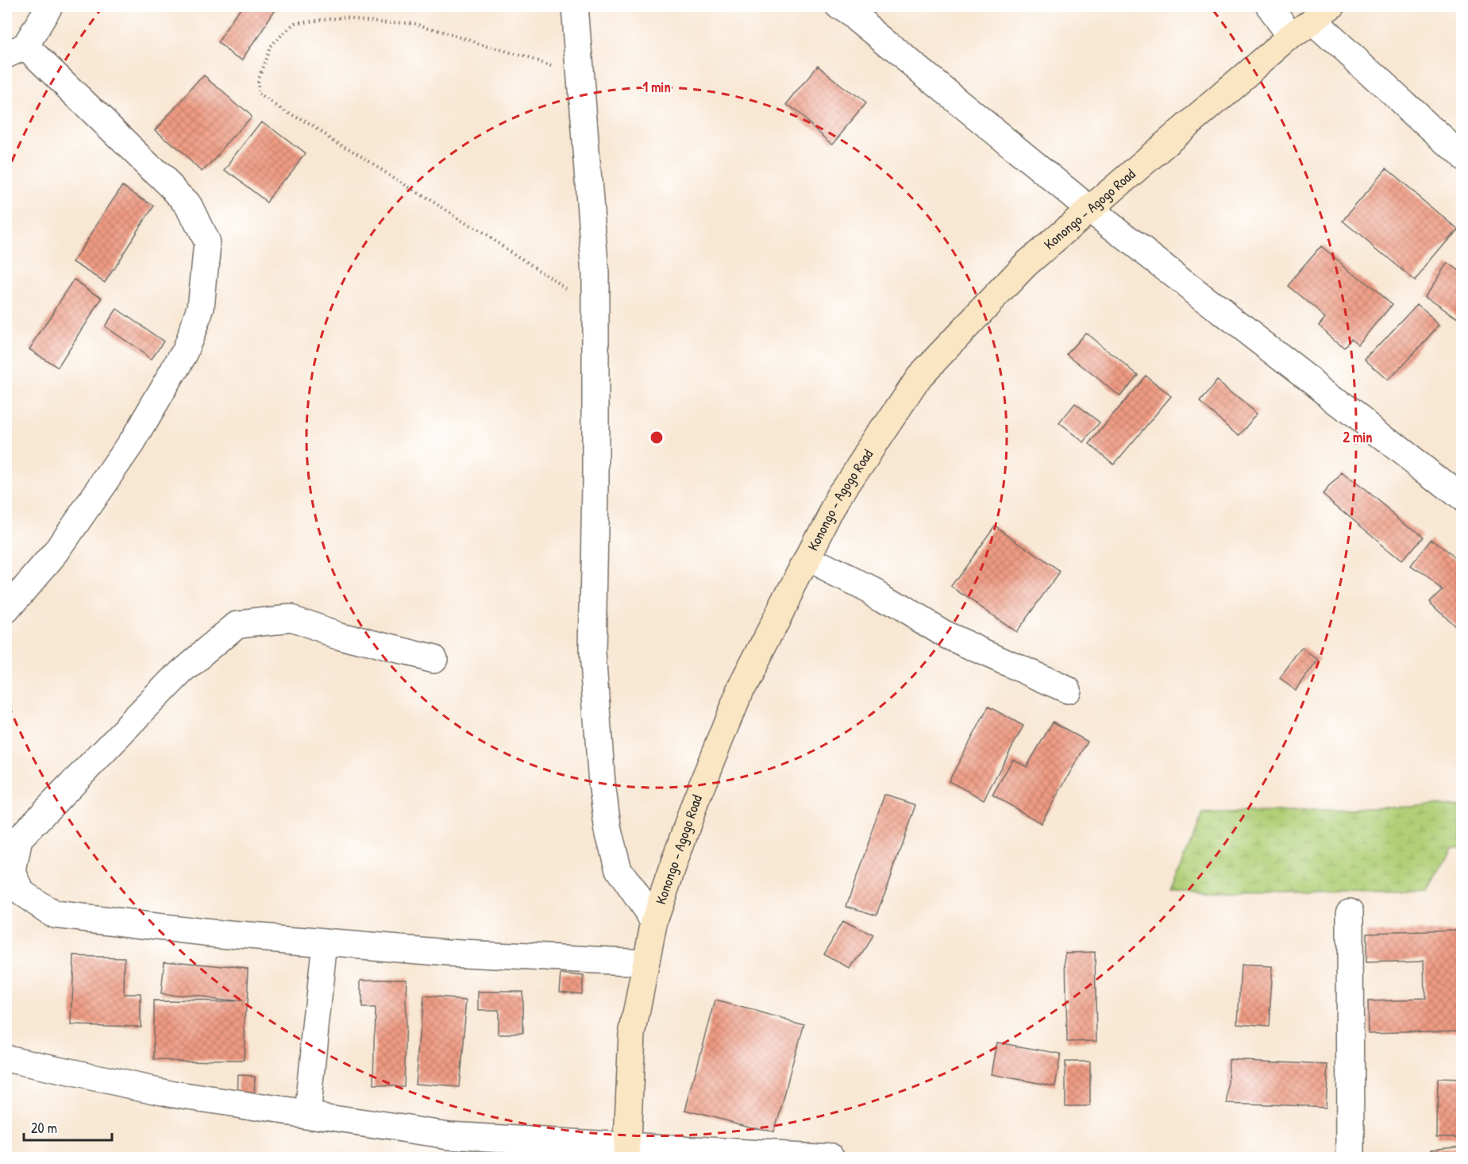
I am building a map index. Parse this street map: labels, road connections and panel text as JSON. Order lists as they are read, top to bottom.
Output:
{
  "streets": {
    "main road": ["Konongo - Agogo Road"]
  },
  "scale_bar": "20 m",
  "rings": ["1 min", "2 min"]
}
